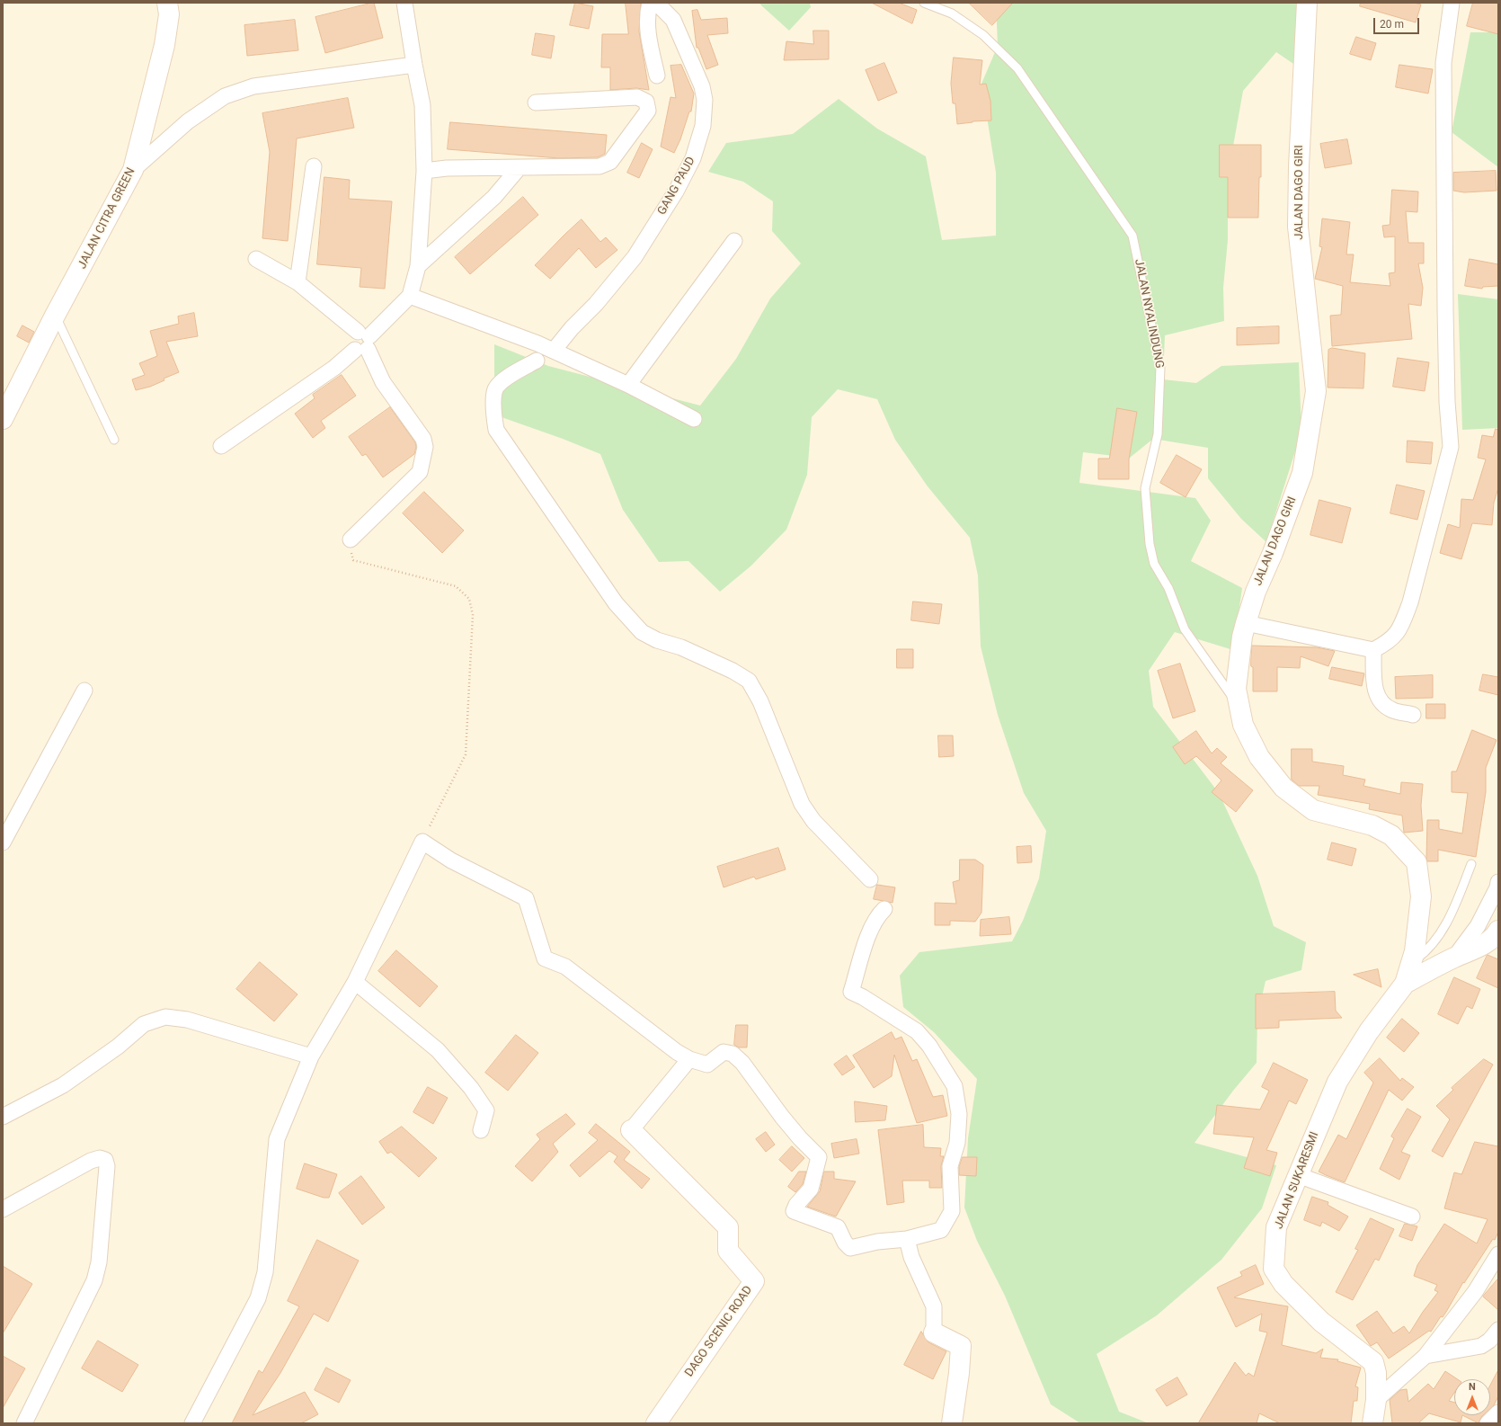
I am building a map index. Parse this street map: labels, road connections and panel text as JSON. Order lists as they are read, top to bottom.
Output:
{
  "streets": {
    "main road": [
      "JALAN DAGO GIRI",
      "JALAN CITRA GREEN",
      "JALAN SUKARESMI",
      "DAGO SCENIC ROAD"
    ],
    "street": ["GANG PAUD"],
    "lane": ["JALAN NYALINDUNG"]
  },
  "crossings": [
    ["JALAN DAGO GIRI", "JALAN NYALINDUNG"],
    ["JALAN DAGO GIRI", "JALAN SUKARESMI"]
  ],
  "scale_bar": "20 m",
  "north": "top"
}
